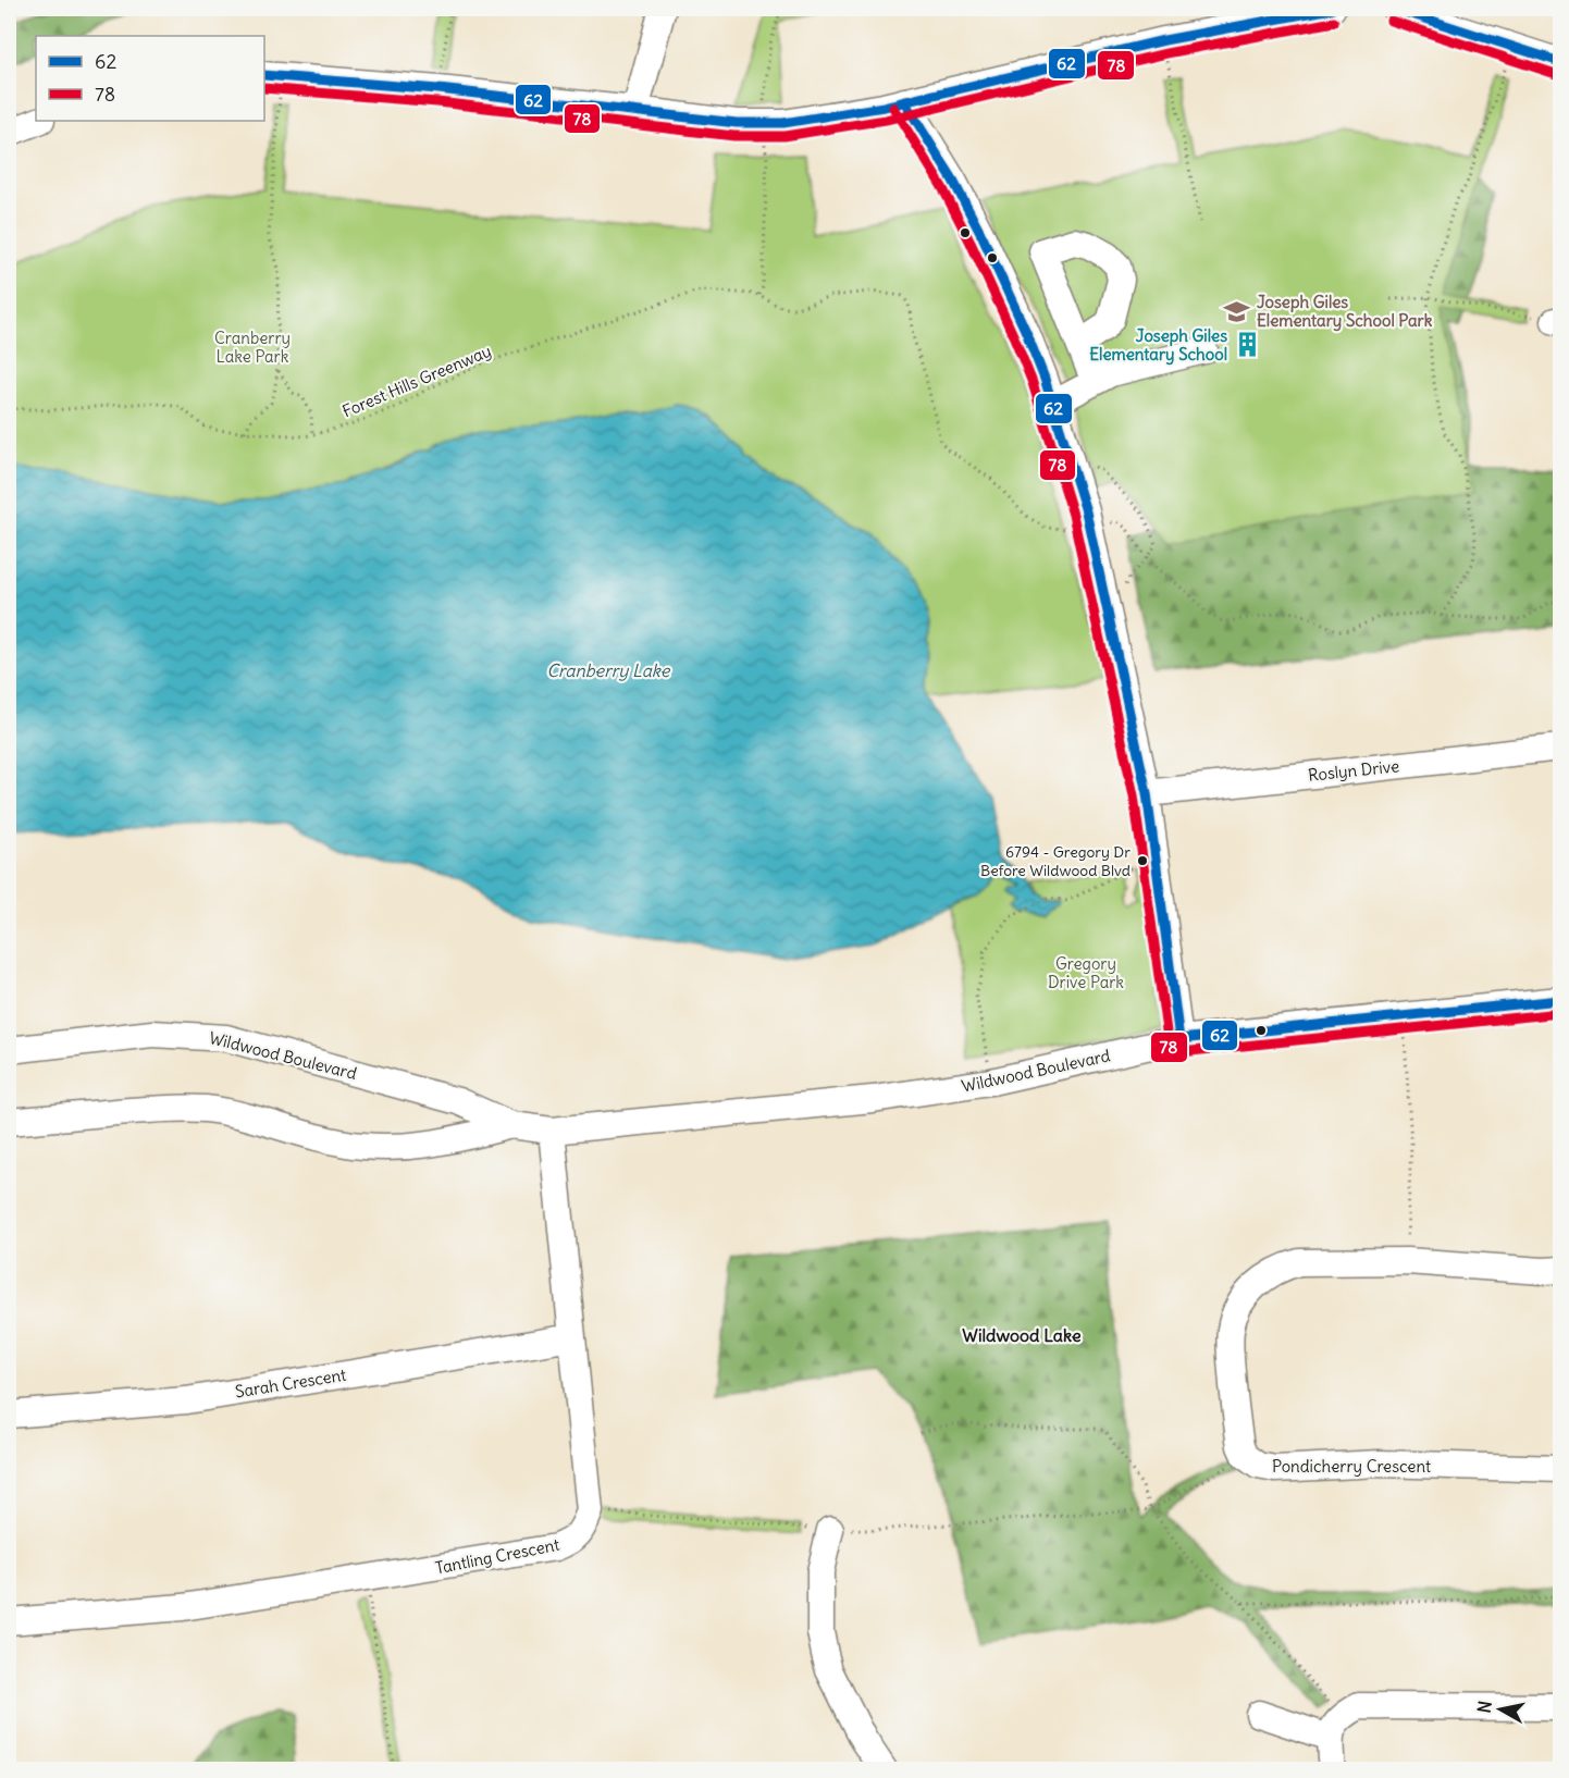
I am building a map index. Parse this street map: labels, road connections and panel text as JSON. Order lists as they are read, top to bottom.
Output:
{
  "streets": {
    "street": [
      "Roslyn Drive",
      "Wildwood Boulevard",
      "Sarah Crescent",
      "Pondicherry Crescent",
      "Tantling Crescent"
    ],
    "path": ["Forest Hills Greenway"]
  },
  "districts": ["Wildwood Lake"],
  "water": ["Cranberry Lake"],
  "parks": ["Cranberry Lake Park", "Gregory Drive Park"],
  "places": {
    "school or university": ["Joseph Giles Elementary School Park"],
    "building": ["Joseph Giles Elementary School"],
    "other": ["6794 - Gregory Dr Before Wildwood Blvd"]
  },
  "lines": ["transit line 62", "transit line 78"],
  "legend": ["62", "78"],
  "north": "left"
}
